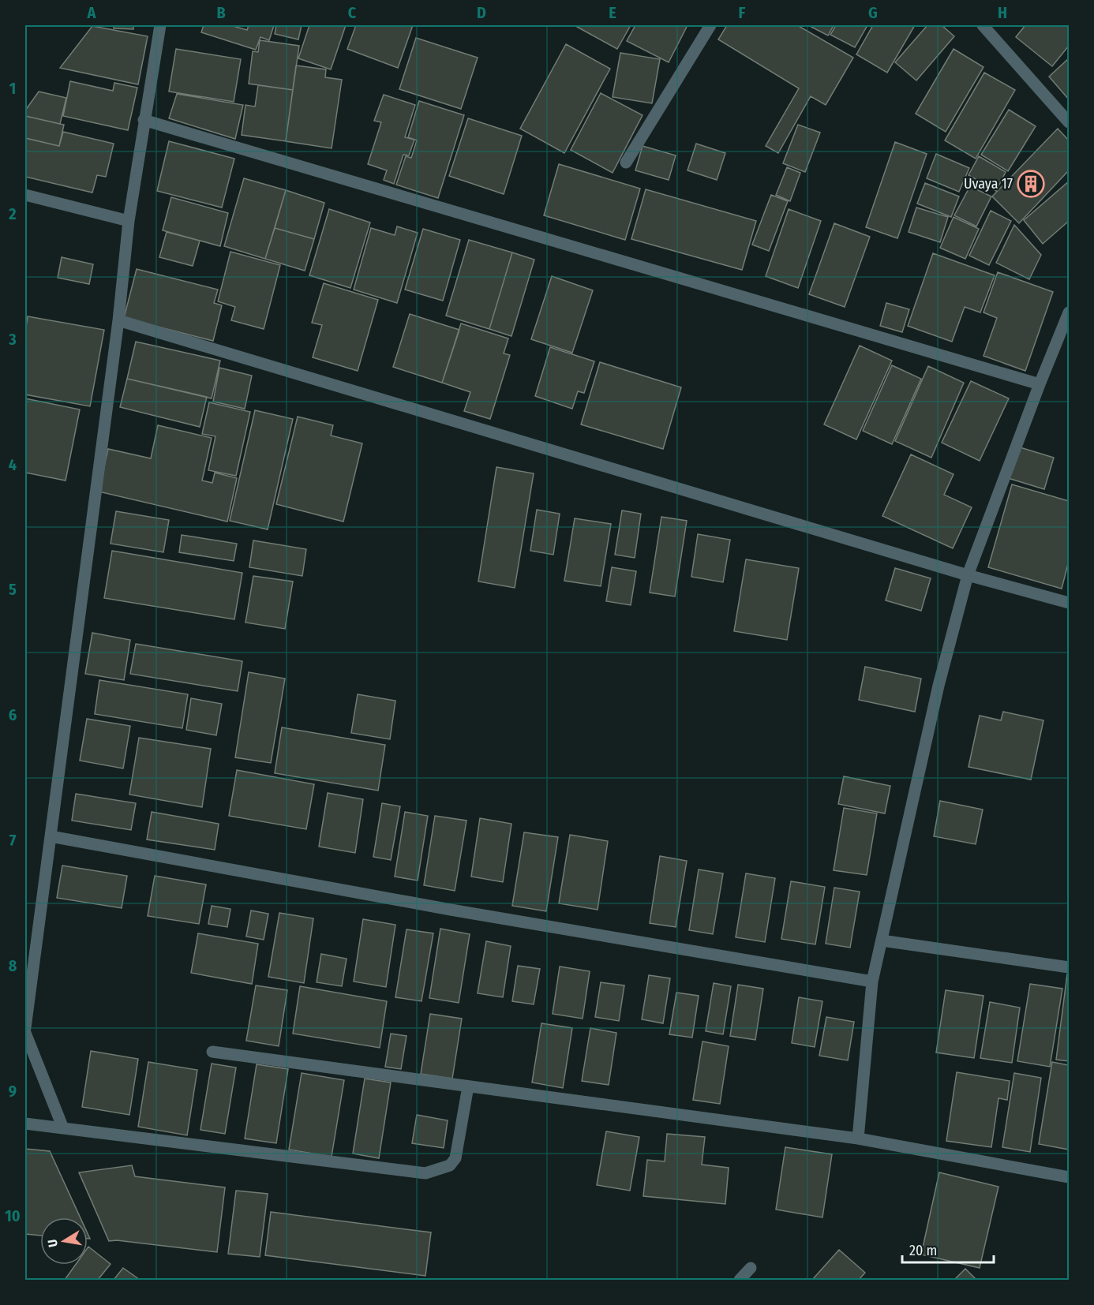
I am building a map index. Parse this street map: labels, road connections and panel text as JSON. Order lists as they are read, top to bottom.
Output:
{
  "places": {
    "building": ["Uvaya 17"]
  },
  "scale_bar": "20 m",
  "north": "left",
  "grid": {
    "columns": [
      "A",
      "B",
      "C",
      "D",
      "E",
      "F",
      "G",
      "H"
    ],
    "rows": [
      "1",
      "2",
      "3",
      "4",
      "5",
      "6",
      "7",
      "8",
      "9",
      "10"
    ]
  }
}
